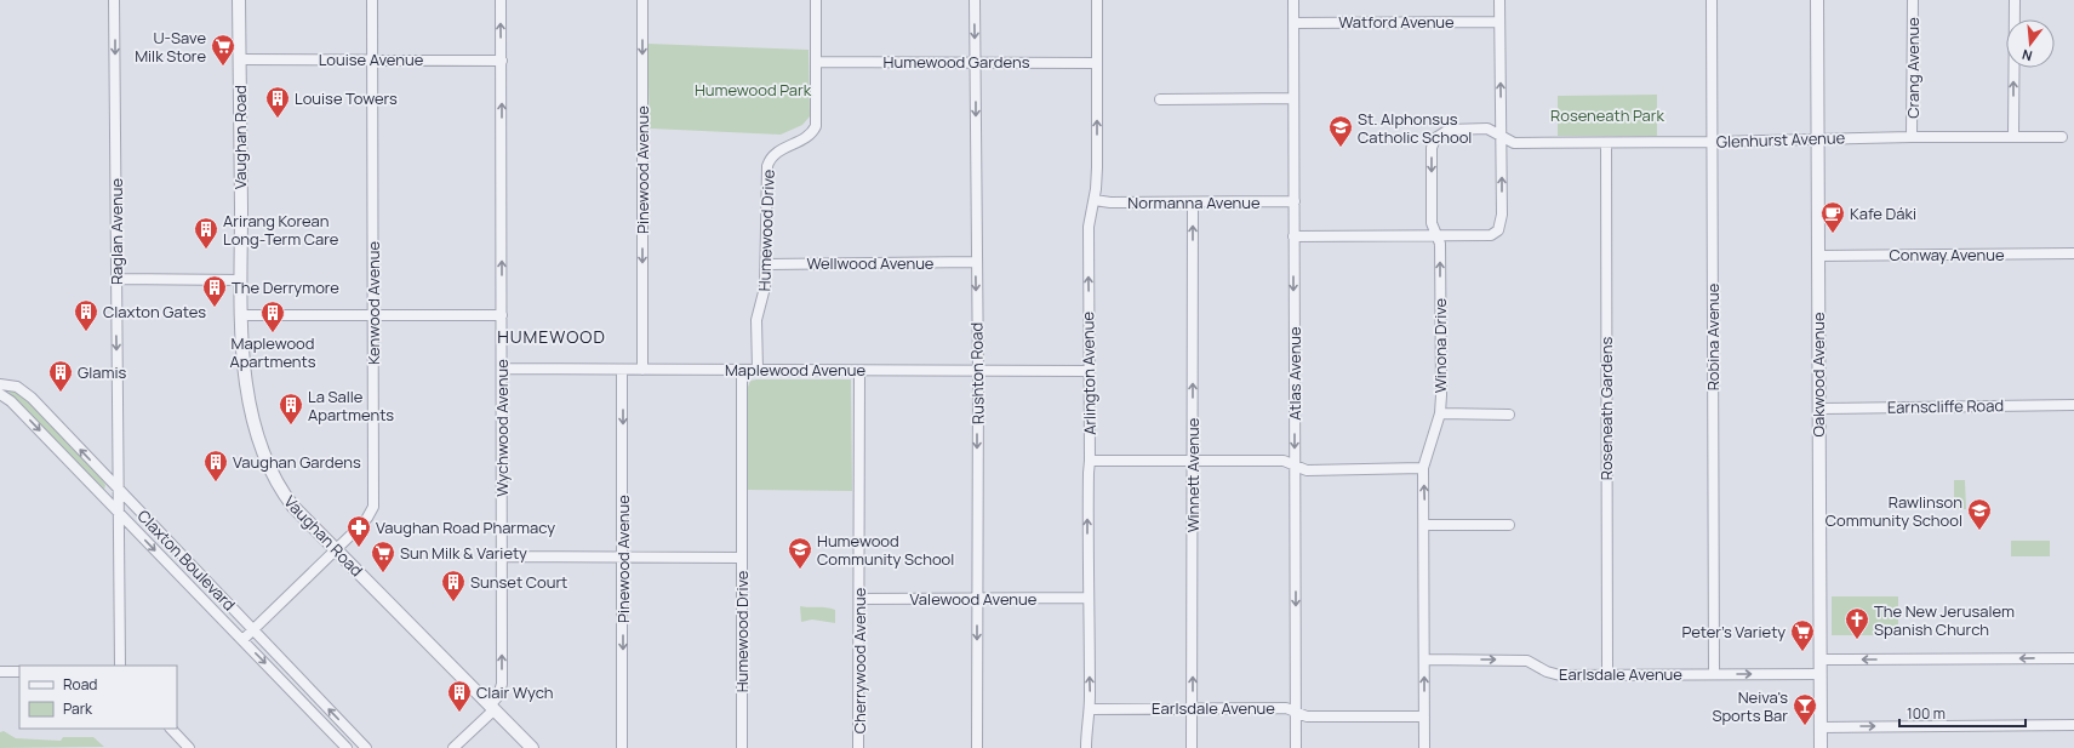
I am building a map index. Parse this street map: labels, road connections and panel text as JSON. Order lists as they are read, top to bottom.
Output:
{
  "streets": {
    "street": [
      "Watford Avenue",
      "Louise Avenue",
      "Humewood Gardens",
      "Crang Avenue",
      "Vaughan Road",
      "Glenhurst Avenue",
      "Pinewood Avenue",
      "Normanna Avenue",
      "Humewood Drive",
      "Raglan Avenue",
      "Conway Avenue",
      "Wellwood Avenue",
      "Kenwood Avenue",
      "Robina Avenue",
      "Winona Drive",
      "Maplewood Avenue",
      "Rushton Road",
      "Arlington Avenue",
      "Atlas Avenue",
      "Oakwood Avenue",
      "Earnscliffe Road",
      "Roseneath Gardens",
      "Wychwood Avenue",
      "Winnett Avenue",
      "Claxton Boulevard",
      "Valewood Avenue",
      "Cherrywood Avenue",
      "Earlsdale Avenue"
    ]
  },
  "crossings": [
    ["Watford Avenue", "Atlas Avenue"],
    ["Louise Avenue", "Vaughan Road"],
    ["Louise Avenue", "Kenwood Avenue"],
    ["Louise Avenue", "Wychwood Avenue"],
    ["Humewood Gardens", "Humewood Drive"],
    ["Humewood Gardens", "Rushton Road"],
    ["Humewood Gardens", "Arlington Avenue"],
    ["Crang Avenue", "Glenhurst Avenue"],
    ["Vaughan Road", "Kenwood Avenue"],
    ["Vaughan Road", "Wychwood Avenue"],
    ["Glenhurst Avenue", "Robina Avenue"],
    ["Glenhurst Avenue", "Winona Drive"],
    ["Glenhurst Avenue", "Oakwood Avenue"],
    ["Glenhurst Avenue", "Roseneath Gardens"],
    ["Pinewood Avenue", "Maplewood Avenue"],
    ["Normanna Avenue", "Arlington Avenue"],
    ["Normanna Avenue", "Atlas Avenue"],
    ["Normanna Avenue", "Winnett Avenue"],
    ["Humewood Drive", "Wellwood Avenue"],
    ["Humewood Drive", "Maplewood Avenue"],
    ["Raglan Avenue", "Claxton Boulevard"],
    ["Conway Avenue", "Oakwood Avenue"],
    ["Wellwood Avenue", "Rushton Road"],
    ["Kenwood Avenue", "Claxton Boulevard"],
    ["Robina Avenue", "Earlsdale Avenue"],
    ["Winona Drive", "Earlsdale Avenue"],
    ["Maplewood Avenue", "Rushton Road"],
    ["Maplewood Avenue", "Arlington Avenue"],
    ["Maplewood Avenue", "Wychwood Avenue"],
    ["Maplewood Avenue", "Cherrywood Avenue"],
    ["Rushton Road", "Valewood Avenue"],
    ["Arlington Avenue", "Valewood Avenue"],
    ["Arlington Avenue", "Earlsdale Avenue"],
    ["Atlas Avenue", "Earlsdale Avenue"],
    ["Oakwood Avenue", "Earnscliffe Road"],
    ["Oakwood Avenue", "Earlsdale Avenue"],
    ["Roseneath Gardens", "Earlsdale Avenue"],
    ["Winnett Avenue", "Earlsdale Avenue"],
    ["Valewood Avenue", "Cherrywood Avenue"]
  ],
  "one_way": [
    "Pinewood Avenue",
    "Raglan Avenue",
    "Rushton Road",
    "Arlington Avenue",
    "Atlas Avenue",
    "Wychwood Avenue",
    "Winnett Avenue",
    "Earlsdale Avenue"
  ],
  "districts": ["HUMEWOOD"],
  "parks": ["Humewood Park", "Roseneath Park"],
  "places": {
    "supermarket": ["U-Save Milk Store", "Sun Milk & Variety", "Peter's Variety"],
    "building": [
      "Louise Towers",
      "Arirang Korean Long-Term Care",
      "The Derrymore",
      "Claxton Gates",
      "Maplewood Apartments",
      "Glamis",
      "La Salle Apartments",
      "Vaughan Gardens",
      "Sunset Court",
      "Clair Wych"
    ],
    "school or university": ["St. Alphonsus Catholic School", "Rawlinson Community School", "Humewood Community School"],
    "cafe": ["Kafe Dáki"],
    "pharmacy": ["Vaughan Road Pharmacy"],
    "church": ["The New Jerusalem Spanish Church"],
    "bar": ["Neiva's Sports Bar"]
  },
  "legend": ["Road", "Park"],
  "scale_bar": "100 m",
  "north": "bottom"
}
